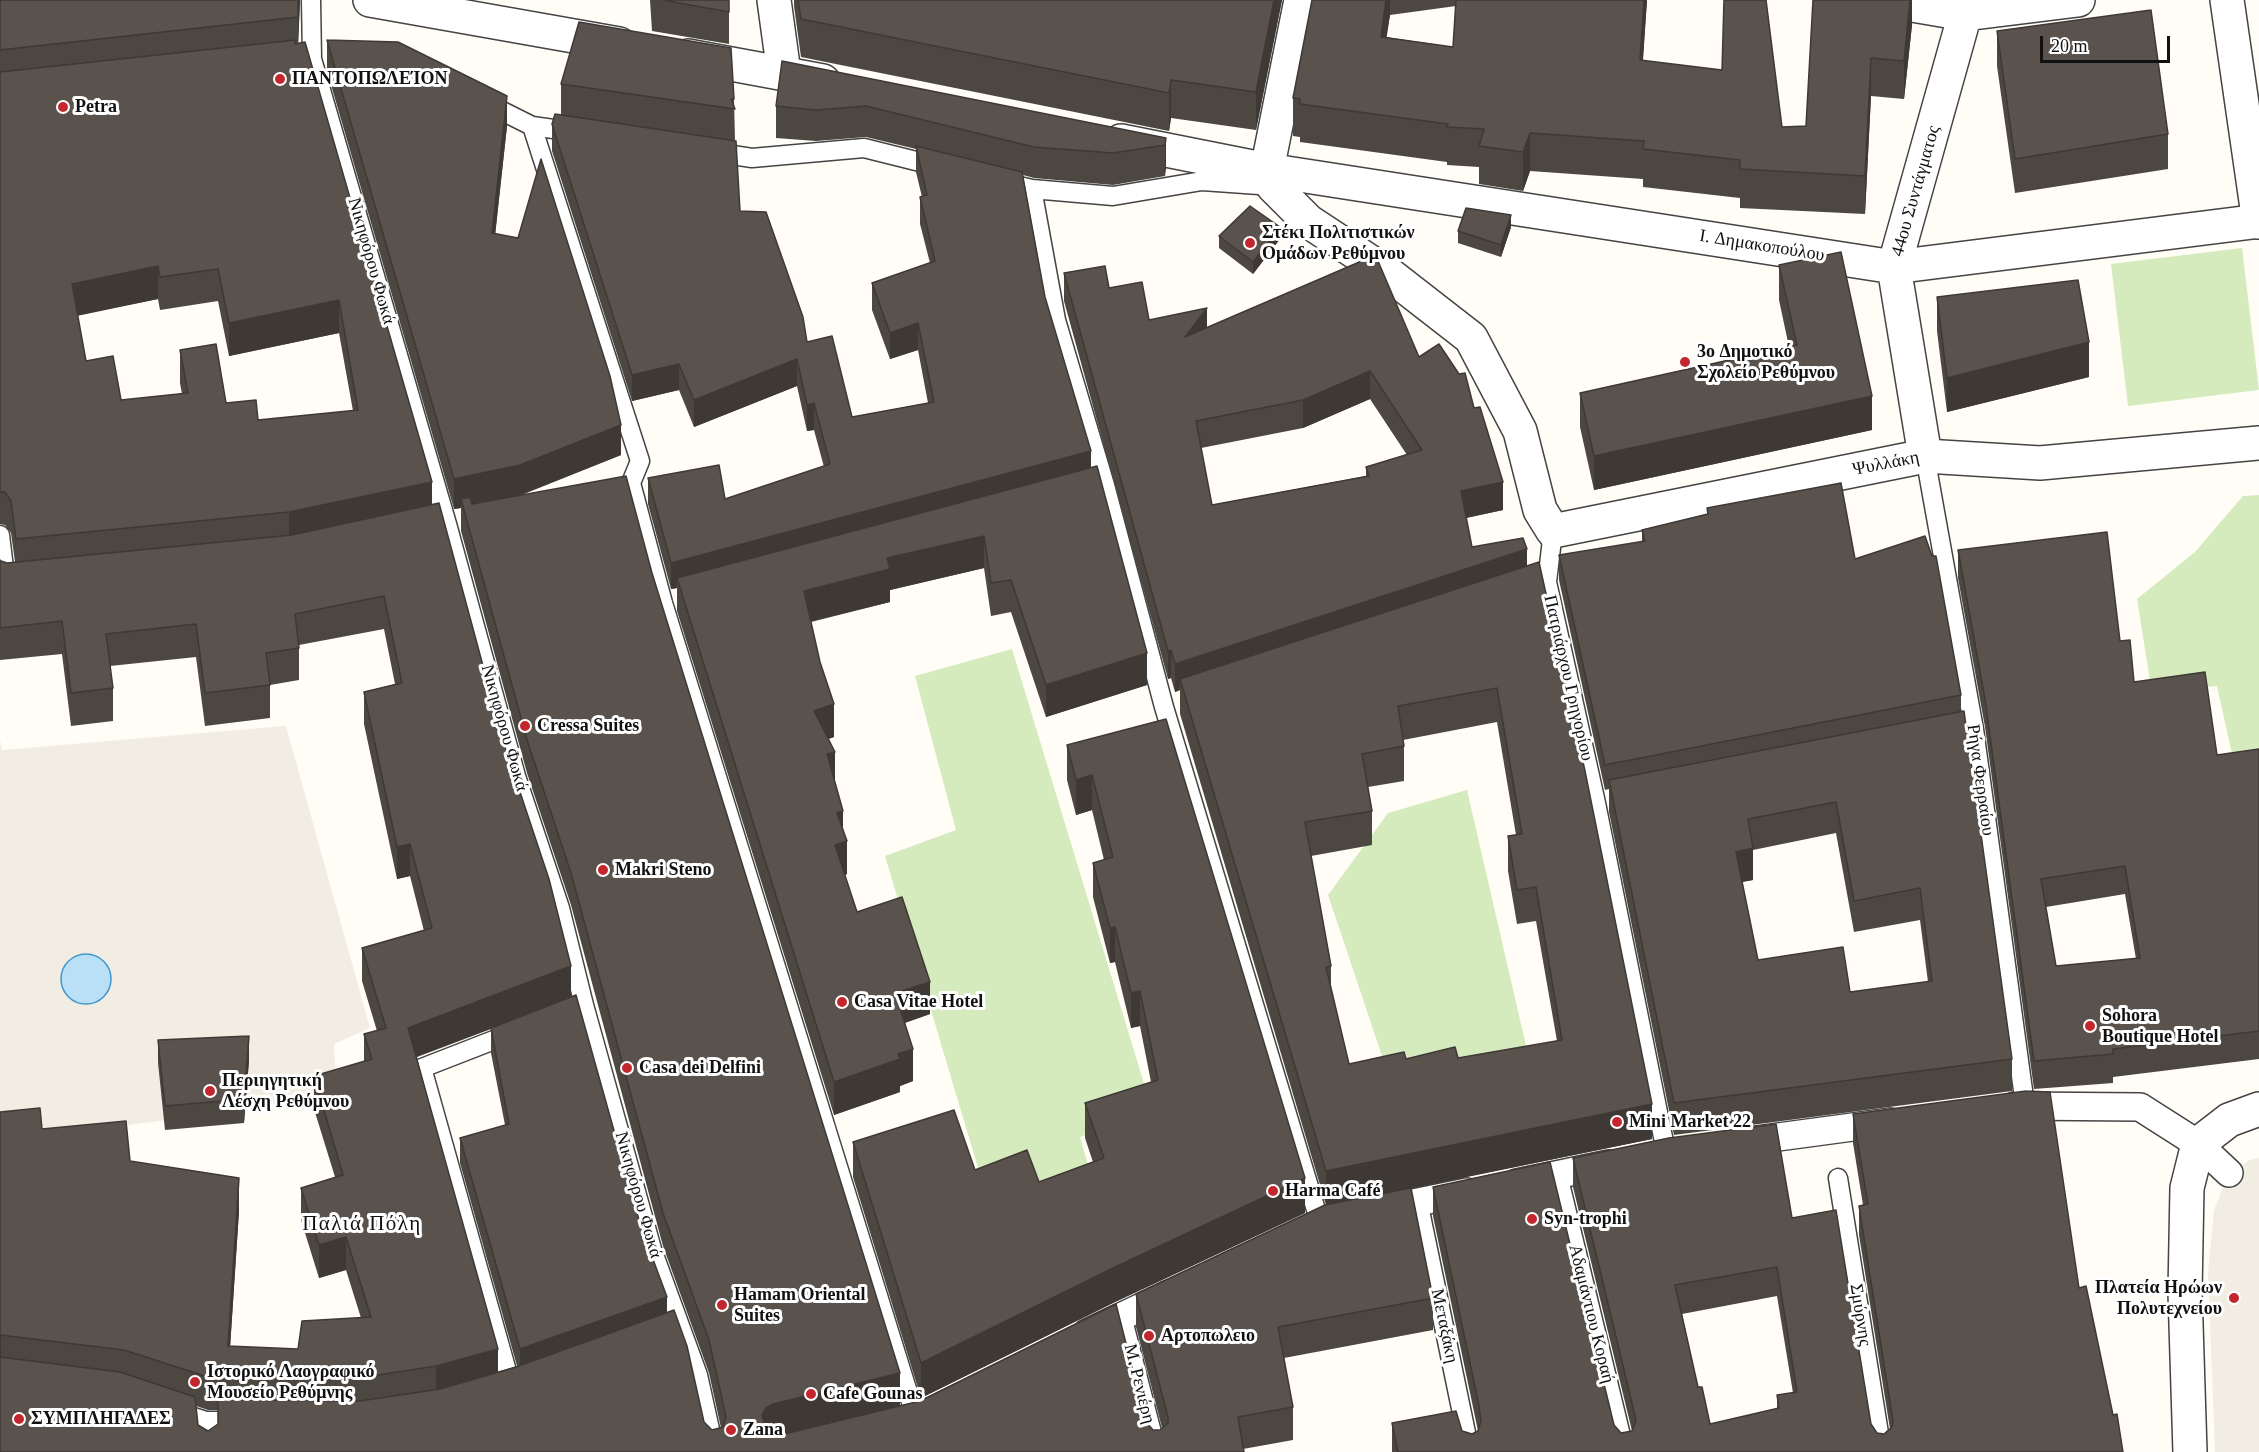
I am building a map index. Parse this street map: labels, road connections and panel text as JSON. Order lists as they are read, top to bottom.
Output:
{
  "streets": {
    "street": ["44ου Συντάγματος", "Ι. Δημακοπούλου", "Ψυλλάκη"],
    "lane": [
      "Νικηφόρου Φωκά",
      "Πατριάρχου Γρηγορίου",
      "Ρήγα Φερραίου",
      "Αδαμάντιου Κοραή",
      "Σμύρνης",
      "Μεταξάκη",
      "Μ. Ρενιέρη"
    ]
  },
  "crossings": [
    ["44ου Συντάγματος", "Ι. Δημακοπούλου"],
    ["44ου Συντάγματος", "Ψυλλάκη"],
    ["44ου Συντάγματος", "Ρήγα Φερραίου"],
    ["Ψυλλάκη", "Πατριάρχου Γρηγορίου"],
    ["Ψυλλάκη", "Ρήγα Φερραίου"]
  ],
  "districts": ["Παλιά Πόλη"],
  "places": [
    "ΠΑΝΤΟΠΩΛΕΊΟΝ",
    "Petra",
    "Στέκι Πολιτιστικών Ομάδων Ρεθύμνου",
    "3ο Δημοτικό Σχολείο Ρεθύμνου",
    "Cressa Suites",
    "Makri Steno",
    "Casa Vitae Hotel",
    "Sohora Boutique Hotel",
    "Casa dei Delfini",
    "Περιηγητική Λέσχη Ρεθύμνου",
    "Mini Market 22",
    "Harma Café",
    "Syn-trophi",
    "Πλατεία Ηρώων Πολυτεχνείου",
    "Hamam Oriental Suites",
    "Αρτοπωλειο",
    "Ιστορικό Λαoγραφικό Μουσείο Ρεθύμνης",
    "Cafe Gounas",
    "ΣΥΜΠΛΗΓΑΔΕΣ",
    "Zana"
  ],
  "scale_bar": "20 m"
}
